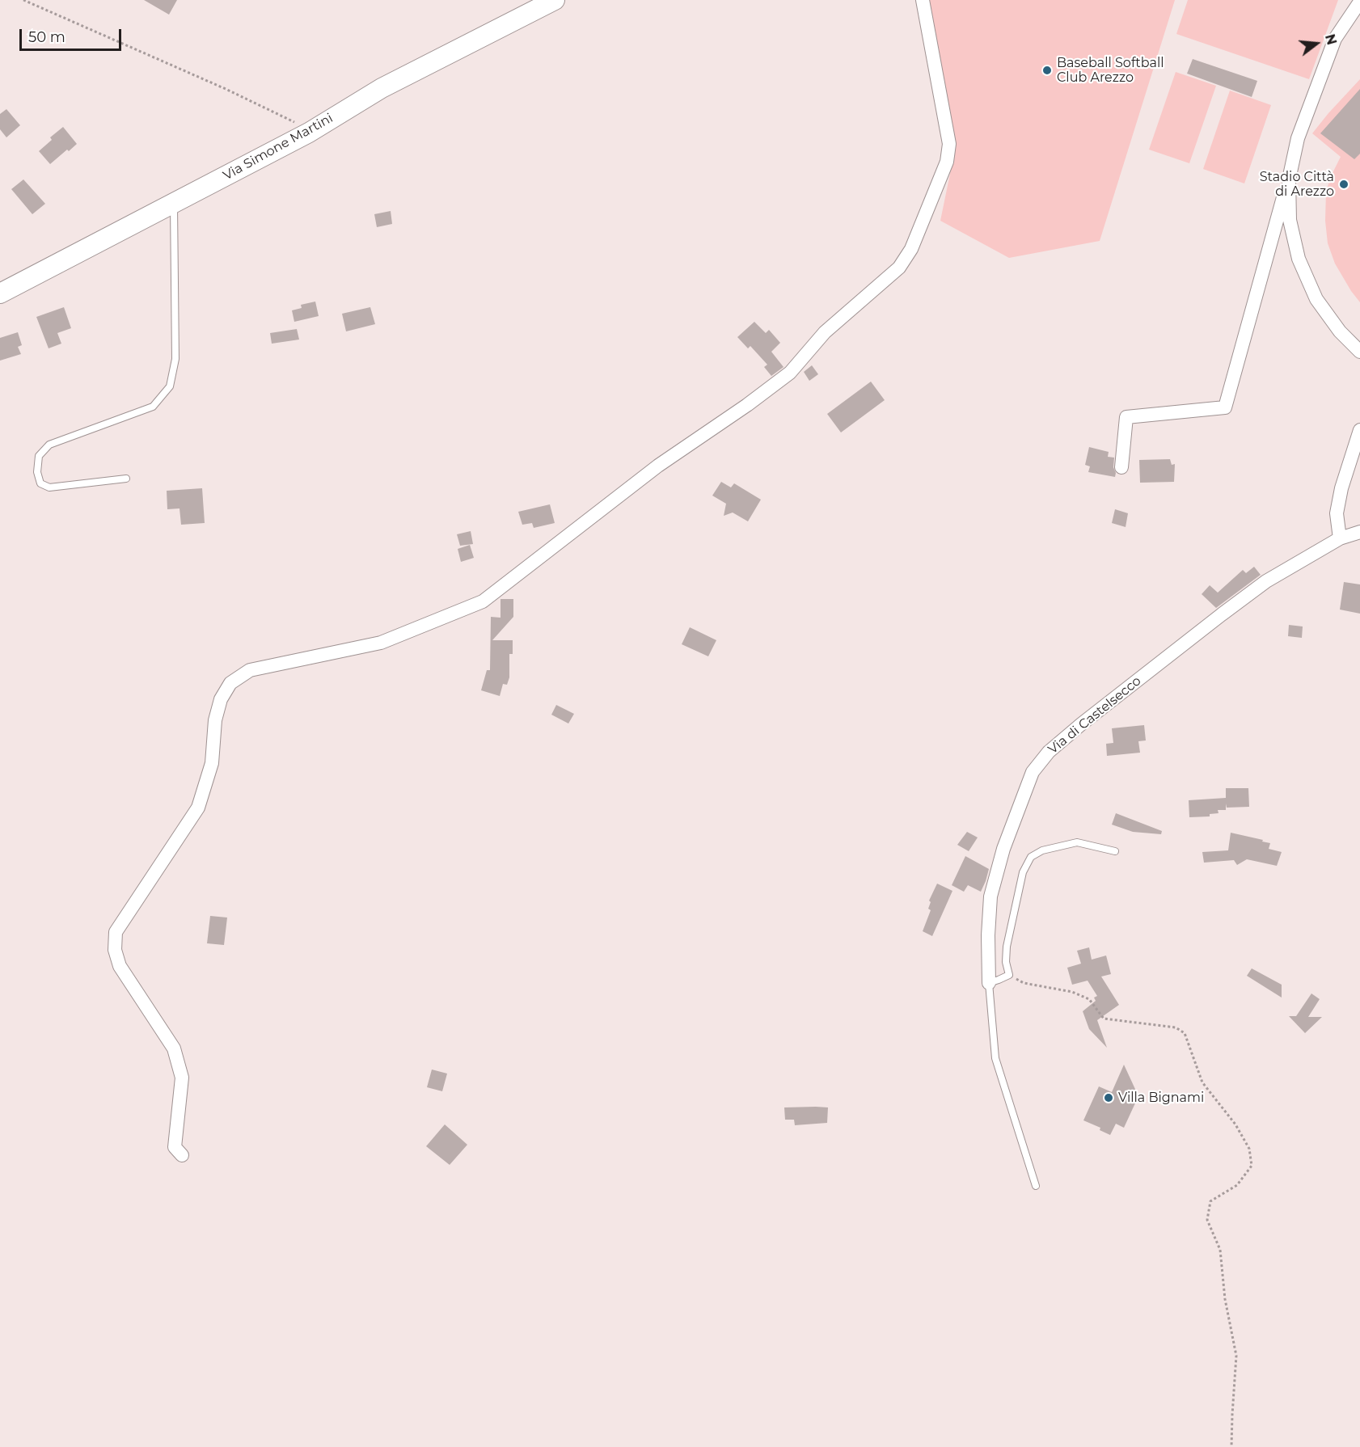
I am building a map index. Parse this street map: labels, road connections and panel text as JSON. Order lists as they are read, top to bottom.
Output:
{
  "streets": {
    "street": ["Via Simone Martini", "Via di Castelsecco"]
  },
  "places": ["Baseball Softball Club Arezzo", "Stadio Città di Arezzo", "Villa Bignami"],
  "scale_bar": "50 m",
  "north": "right"
}
